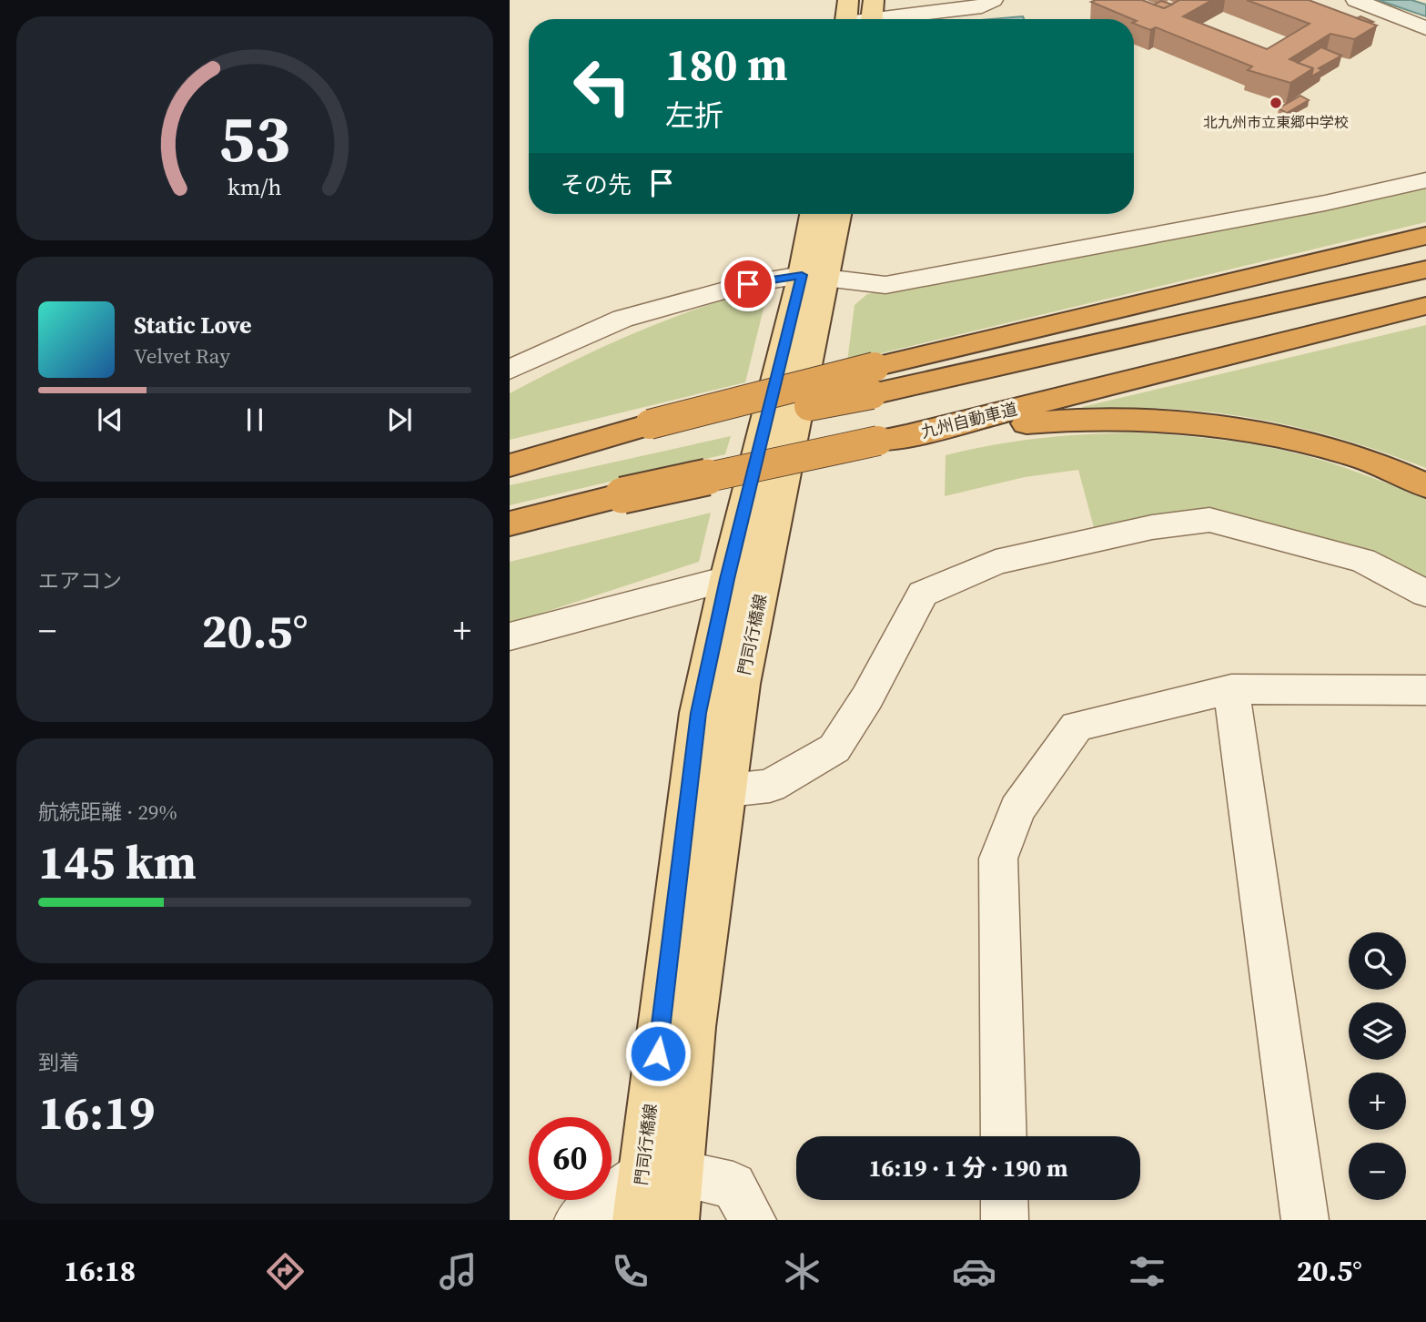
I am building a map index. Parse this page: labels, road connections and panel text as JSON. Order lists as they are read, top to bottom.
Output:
{
  "streets": {
    "highway": ["九州自動車道"],
    "main road": ["門司行橋線"]
  },
  "places": ["北九州市立東郷中学校"],
  "page": {
    "turn": ["180 m", "左折"],
    "then": "その先",
    "song": ["Static Love", "Velvet Ray"],
    "tile": [
      "エアコン",
      ["航続距離 · 29%", "145 km"],
      ["到着", "16:19"]
    ],
    "heat": ["−", "20.5°", "+"],
    "map_buttons": ["+", "−"],
    "limit": "60",
    "trip": "16:19 · 1 分 · 190 m",
    "tabs": ["16:18", "20.5°"],
    "gauge": ["53", "km/h"]
  }
}
